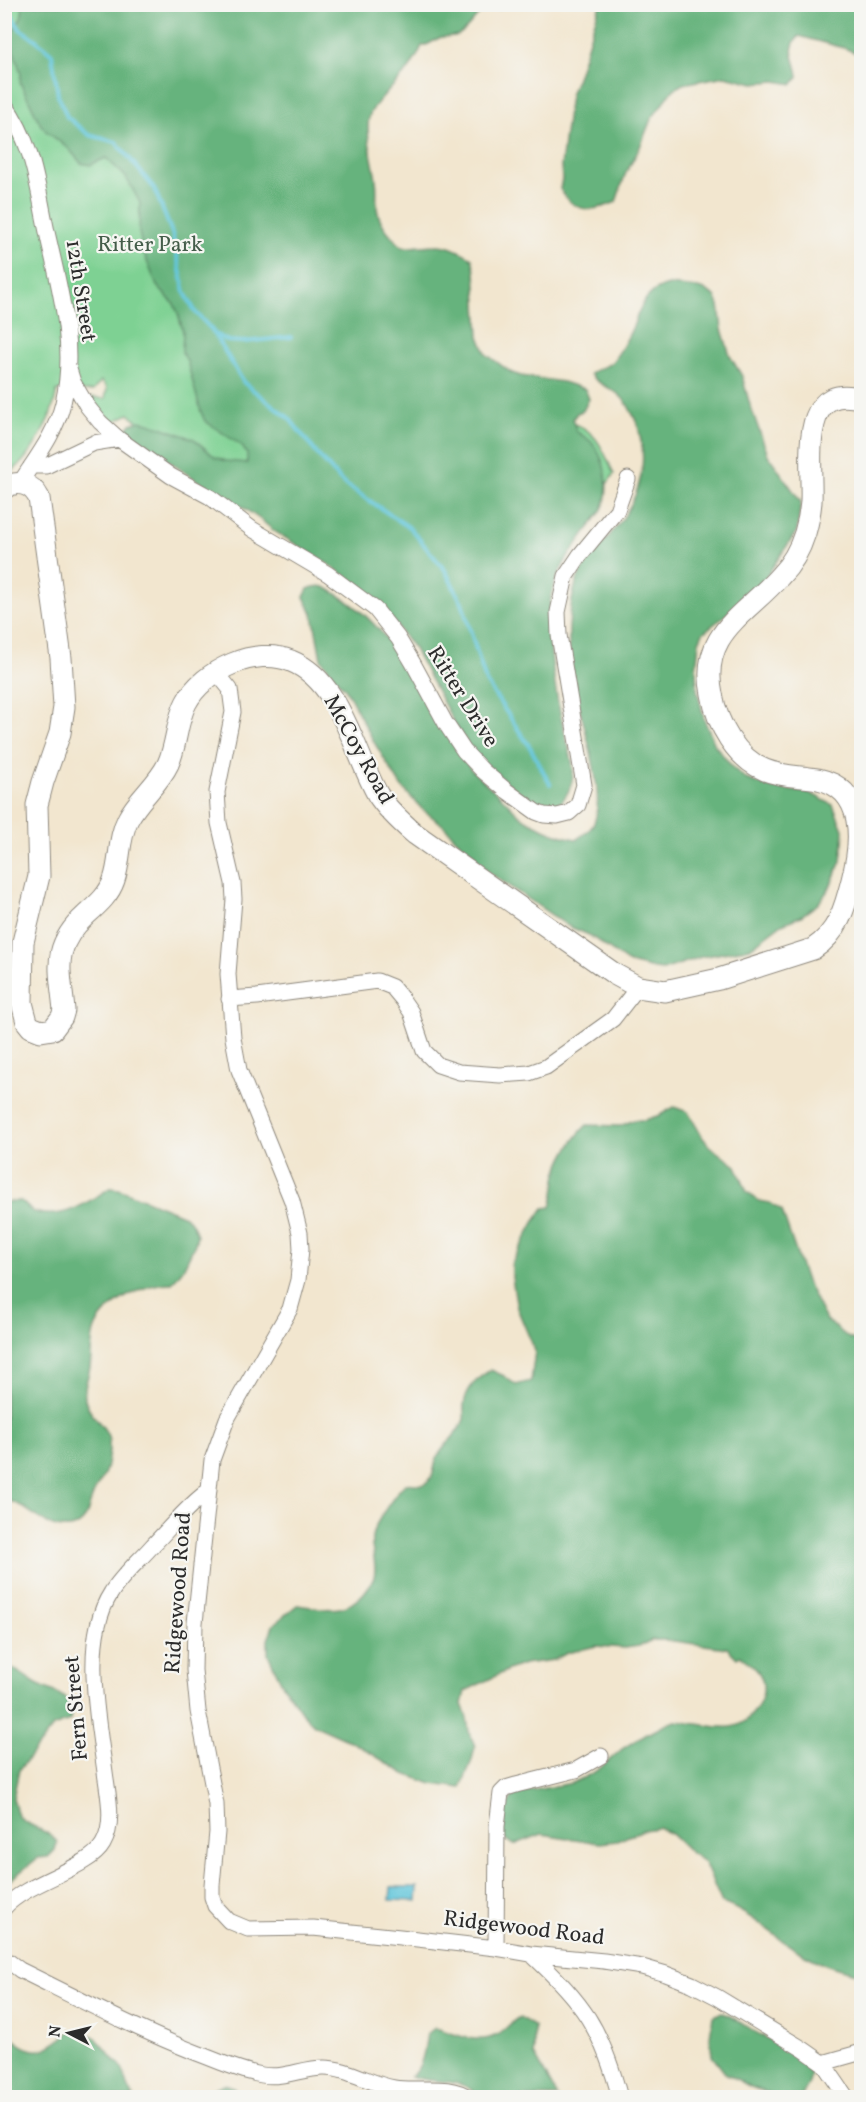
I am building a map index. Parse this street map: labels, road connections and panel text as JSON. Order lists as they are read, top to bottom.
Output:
{
  "streets": {
    "street": [
      "12th Street",
      "Ritter Drive",
      "McCoy Road",
      "Ridgewood Road",
      "Fern Street"
    ]
  },
  "crossings": [
    ["12th Street", "Ritter Drive"],
    ["12th Street", "McCoy Road"],
    ["McCoy Road", "Ridgewood Road"],
    ["Ridgewood Road", "Fern Street"]
  ],
  "parks": ["Ritter Park"],
  "north": "left"
}
